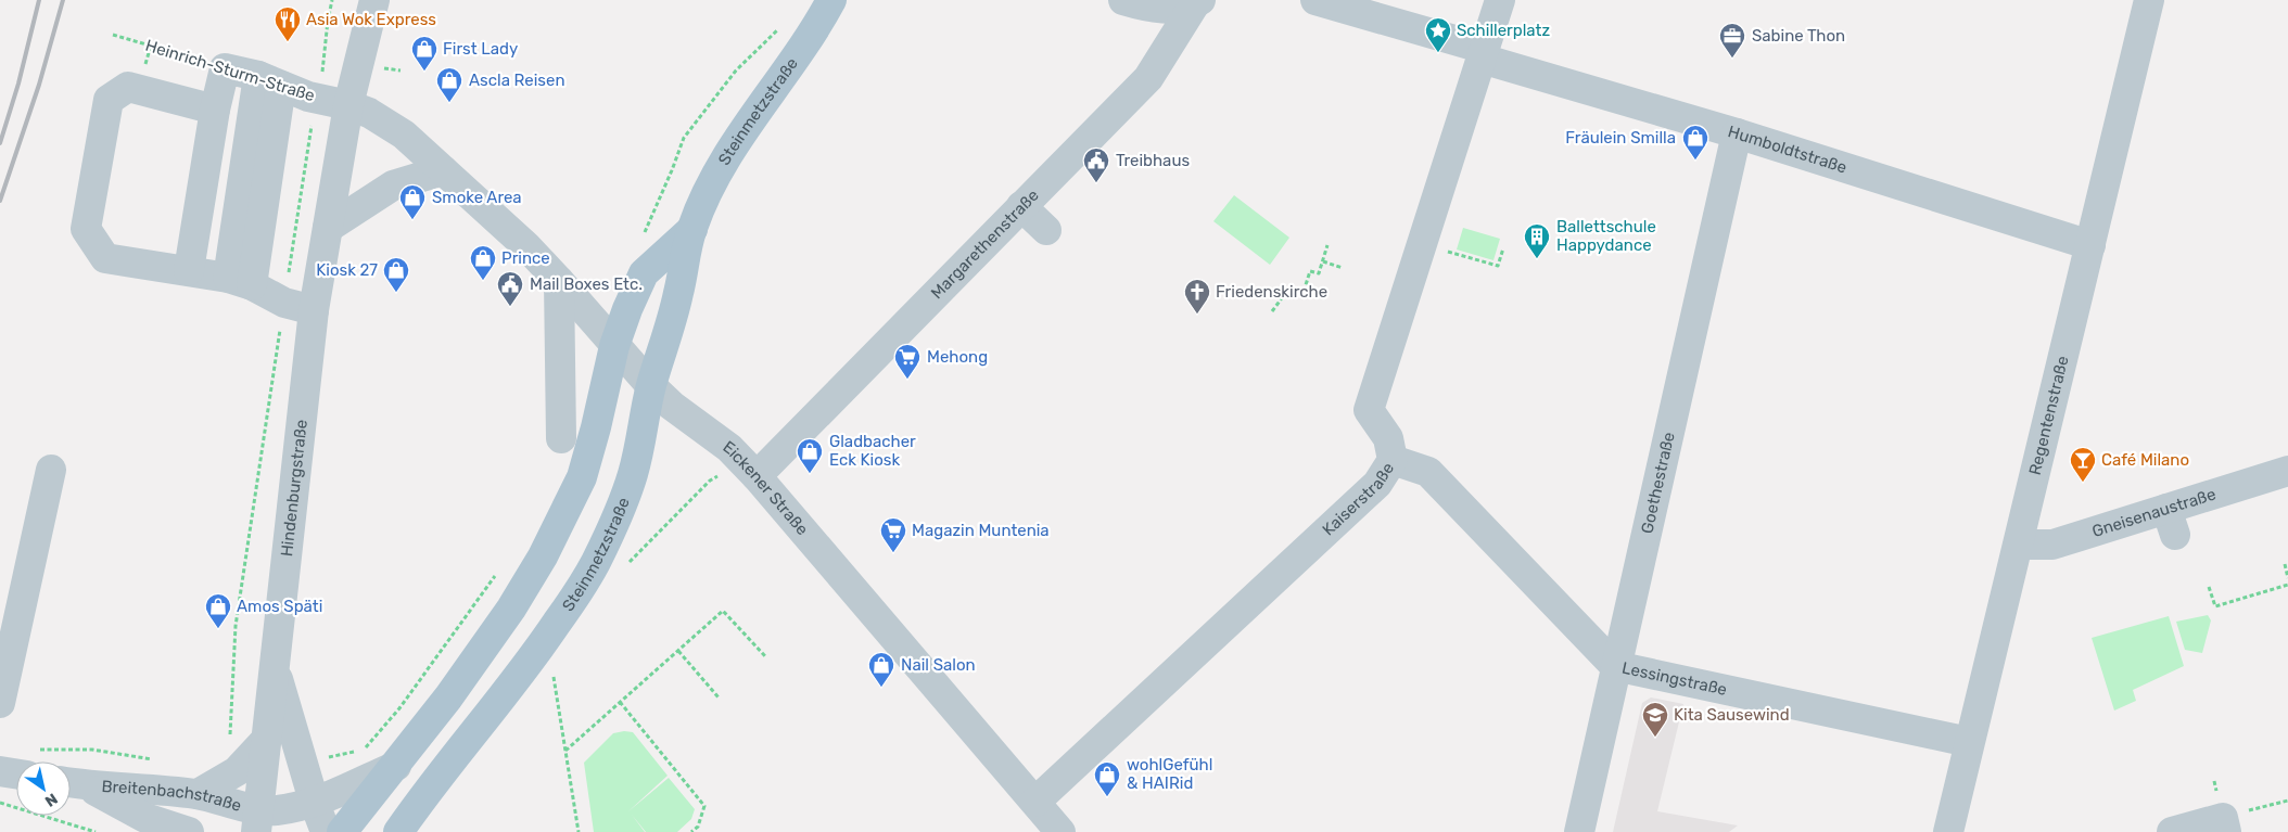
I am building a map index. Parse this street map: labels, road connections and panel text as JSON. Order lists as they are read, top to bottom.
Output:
{
  "streets": {
    "main road": ["Steinmetzstraße"],
    "street": [
      "Heinrich-Sturm-Straße",
      "Humboldtstraße",
      "Margarethenstraße",
      "Regentenstraße",
      "Goethestraße",
      "Hindenburgstraße",
      "Eickener Straße",
      "Kaiserstraße",
      "Gneisenaustraße",
      "Lessingstraße",
      "Breitenbachstraße"
    ]
  },
  "crossings": [
    ["Heinrich-Sturm-Straße", "Hindenburgstraße"],
    ["Heinrich-Sturm-Straße", "Eickener Straße"],
    ["Steinmetzstraße", "Hindenburgstraße"],
    ["Steinmetzstraße", "Eickener Straße"],
    ["Steinmetzstraße", "Breitenbachstraße"],
    ["Humboldtstraße", "Regentenstraße"],
    ["Humboldtstraße", "Goethestraße"],
    ["Humboldtstraße", "Kaiserstraße"],
    ["Margarethenstraße", "Eickener Straße"],
    ["Regentenstraße", "Gneisenaustraße"],
    ["Regentenstraße", "Lessingstraße"],
    ["Goethestraße", "Lessingstraße"],
    ["Hindenburgstraße", "Eickener Straße"],
    ["Hindenburgstraße", "Breitenbachstraße"],
    ["Eickener Straße", "Kaiserstraße"],
    ["Kaiserstraße", "Lessingstraße"]
  ],
  "places": {
    "restaurant": ["Asia Wok Express"],
    "place": ["Schillerplatz"],
    "office": ["Sabine Thon"],
    "shop": [
      "First Lady",
      "Ascla Reisen",
      "Fräulein Smilla",
      "Smoke Area",
      "Prince",
      "Kiosk 27",
      "Gladbacher Eck Kiosk",
      "Amos Späti",
      "Nail Salon",
      "wohlGefühl & HAIRid"
    ],
    "public building": ["Treibhaus", "Mail Boxes Etc."],
    "building": ["Ballettschule Happydance"],
    "church": ["Friedenskirche"],
    "supermarket": ["Mehong", "Magazin Muntenia"],
    "bar": ["Café Milano"],
    "school or university": ["Kita Sausewind"]
  },
  "north": "bottom right"
}
